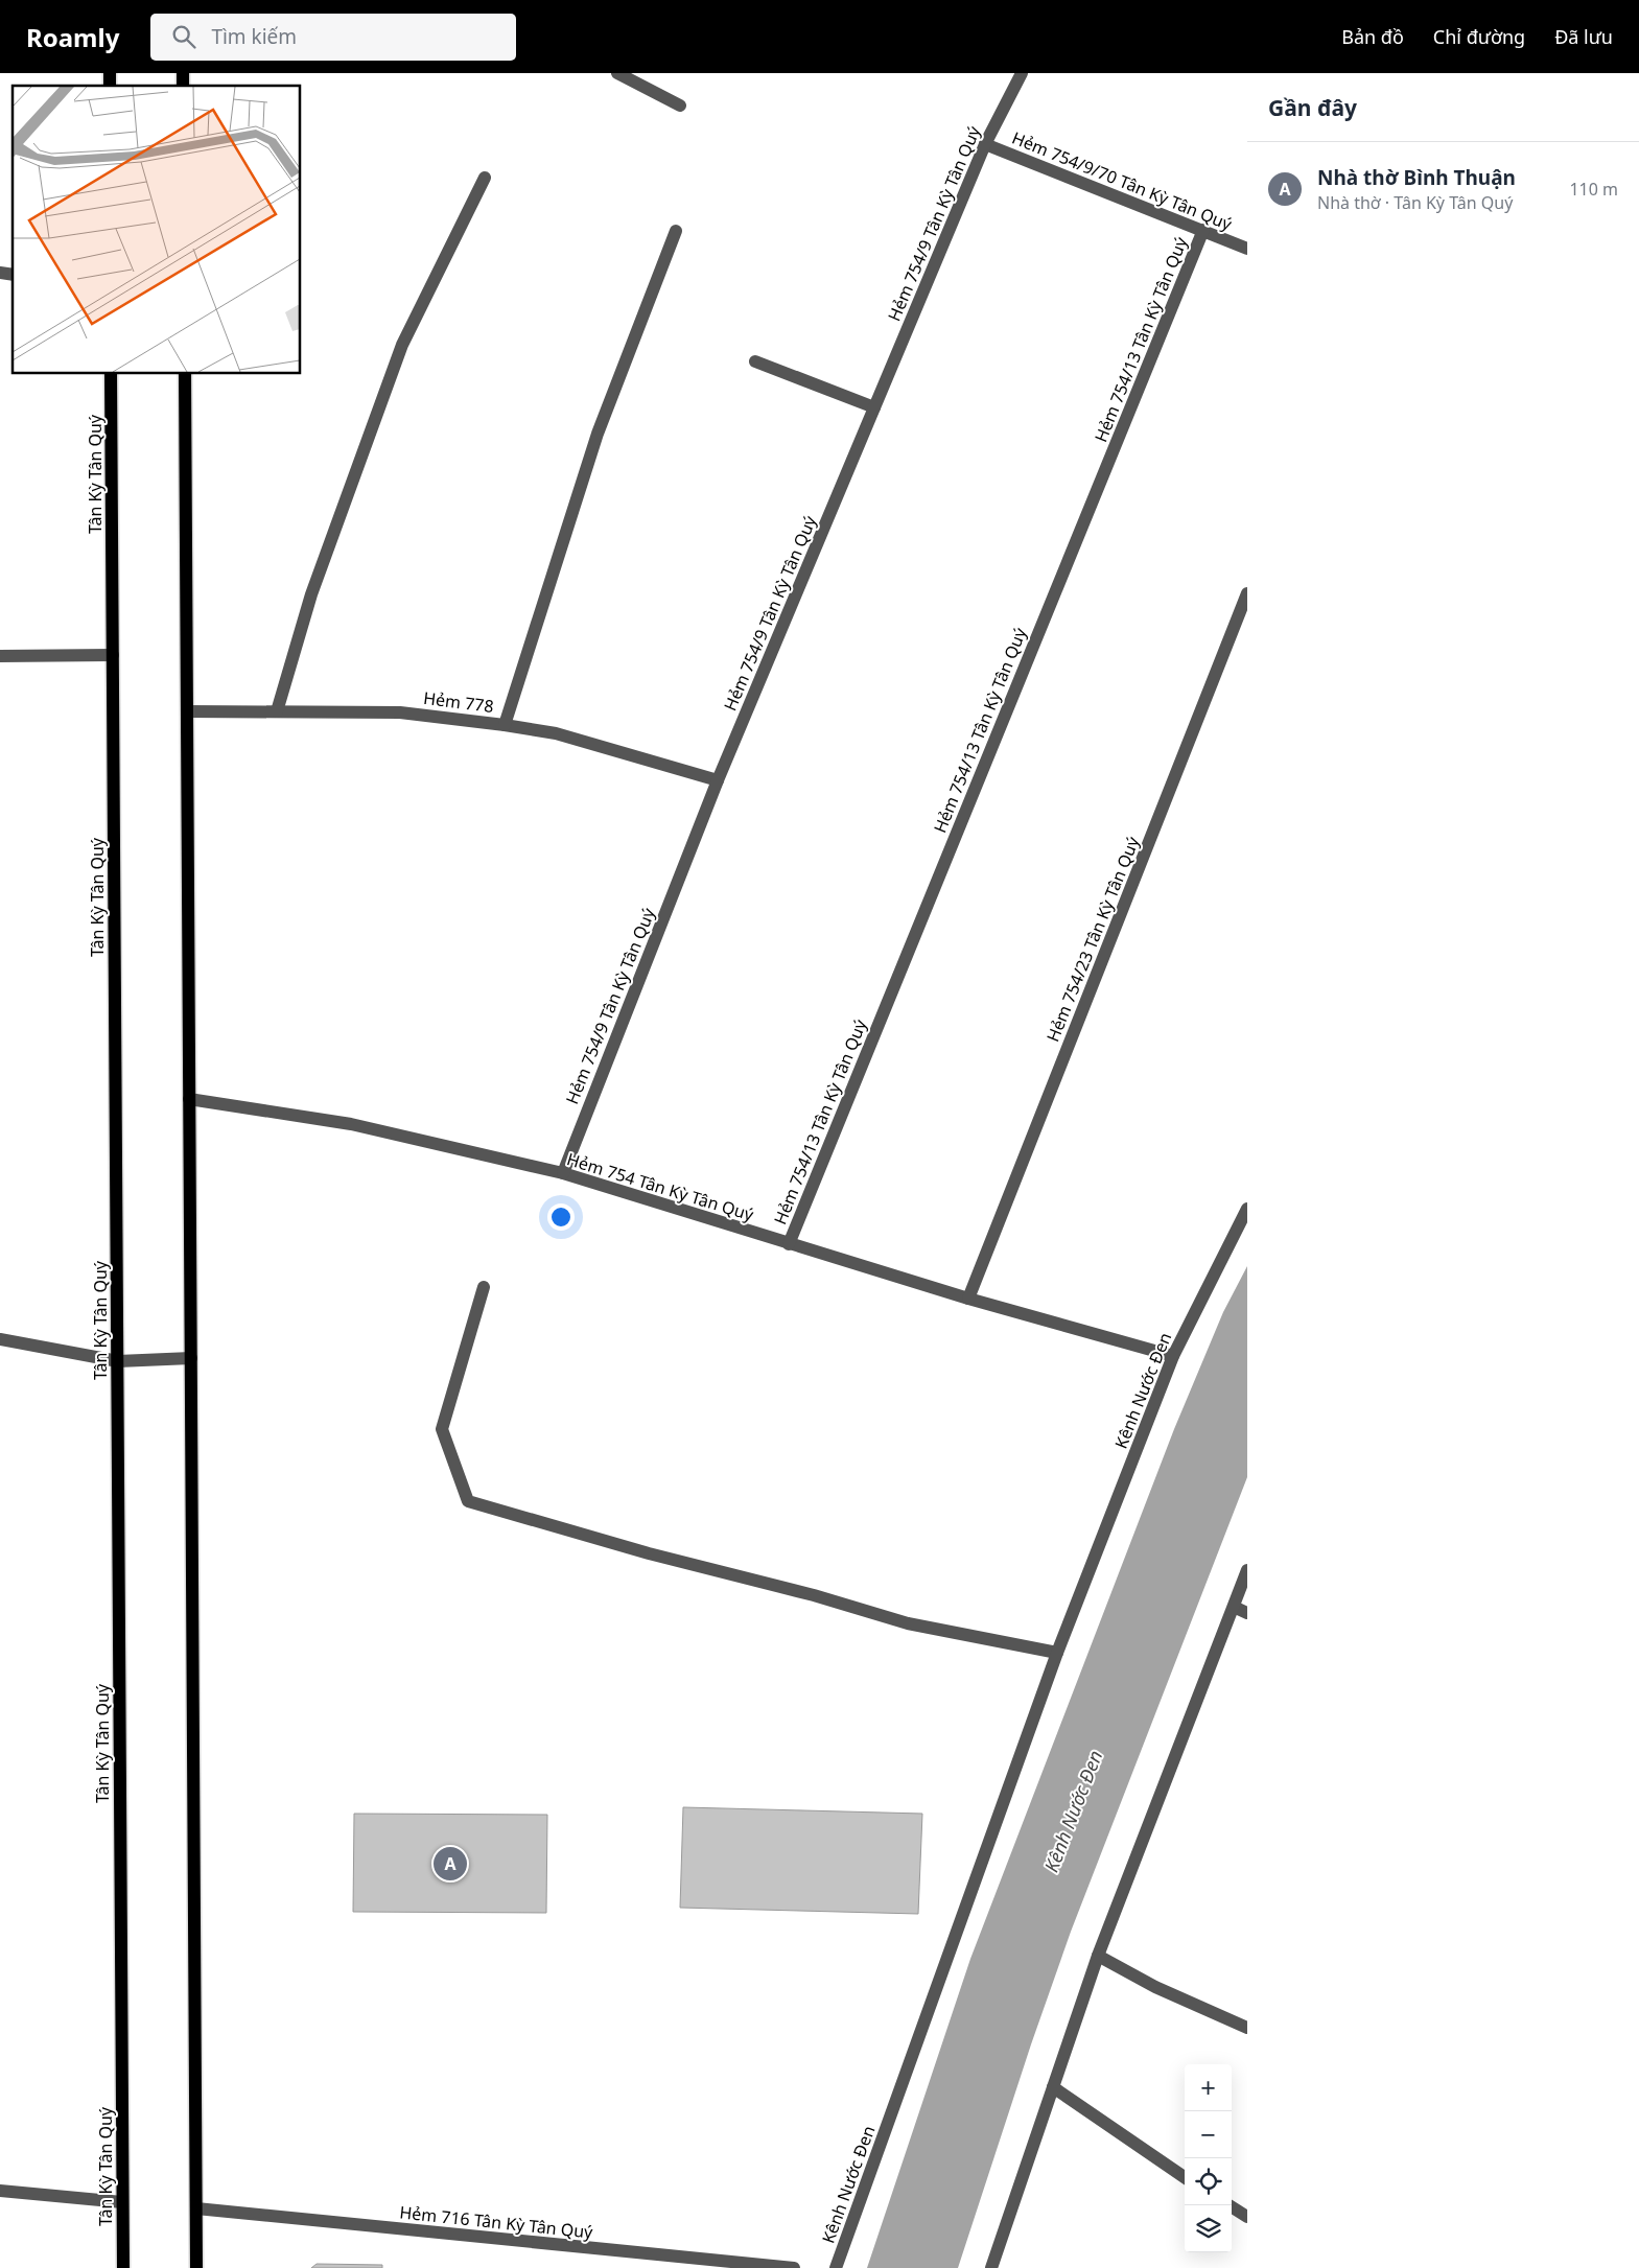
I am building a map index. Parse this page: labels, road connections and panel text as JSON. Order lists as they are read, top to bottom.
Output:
{
  "streets": {
    "main road": ["Tân Kỳ Tân Quý"],
    "street": [
      "Hẻm 754/9/70 Tân Kỳ Tân Quý",
      "Hẻm 754/9 Tân Kỳ Tân Quý",
      "Hẻm 754/13 Tân Kỳ Tân Quý",
      "Hẻm 778",
      "Hẻm 754/23 Tân Kỳ Tân Quý",
      "Hẻm 754 Tân Kỳ Tân Quý",
      "Kênh Nước Đen",
      "Hẻm 716 Tân Kỳ Tân Quý"
    ]
  },
  "crossings": [
    ["Hẻm 754/9/70 Tân Kỳ Tân Quý", "Hẻm 754/9 Tân Kỳ Tân Quý"],
    ["Hẻm 754/9/70 Tân Kỳ Tân Quý", "Hẻm 754/13 Tân Kỳ Tân Quý"],
    ["Hẻm 754/9 Tân Kỳ Tân Quý", "Hẻm 778"],
    ["Hẻm 754/9 Tân Kỳ Tân Quý", "Hẻm 754 Tân Kỳ Tân Quý"],
    ["Hẻm 754/13 Tân Kỳ Tân Quý", "Hẻm 754 Tân Kỳ Tân Quý"],
    ["Hẻm 754/23 Tân Kỳ Tân Quý", "Hẻm 754 Tân Kỳ Tân Quý"],
    ["Hẻm 754 Tân Kỳ Tân Quý", "Kênh Nước Đen"]
  ],
  "water": ["Kênh Nước Đen"],
  "page": {
    "header": "Roamly",
    "search": "Tìm kiếm",
    "nav": ["Bản đồ", "Chỉ đường", "Đã lưu"],
    "heading": "Gần đây",
    "list": [
      {
        "mark": "A",
        "name": "Nhà thờ Bình Thuận",
        "note": "Nhà thờ · Tân Kỳ Tân Quý",
        "value": "110 m"
      }
    ],
    "pins": "A",
    "map_buttons": ["+", "−"]
  }
}
